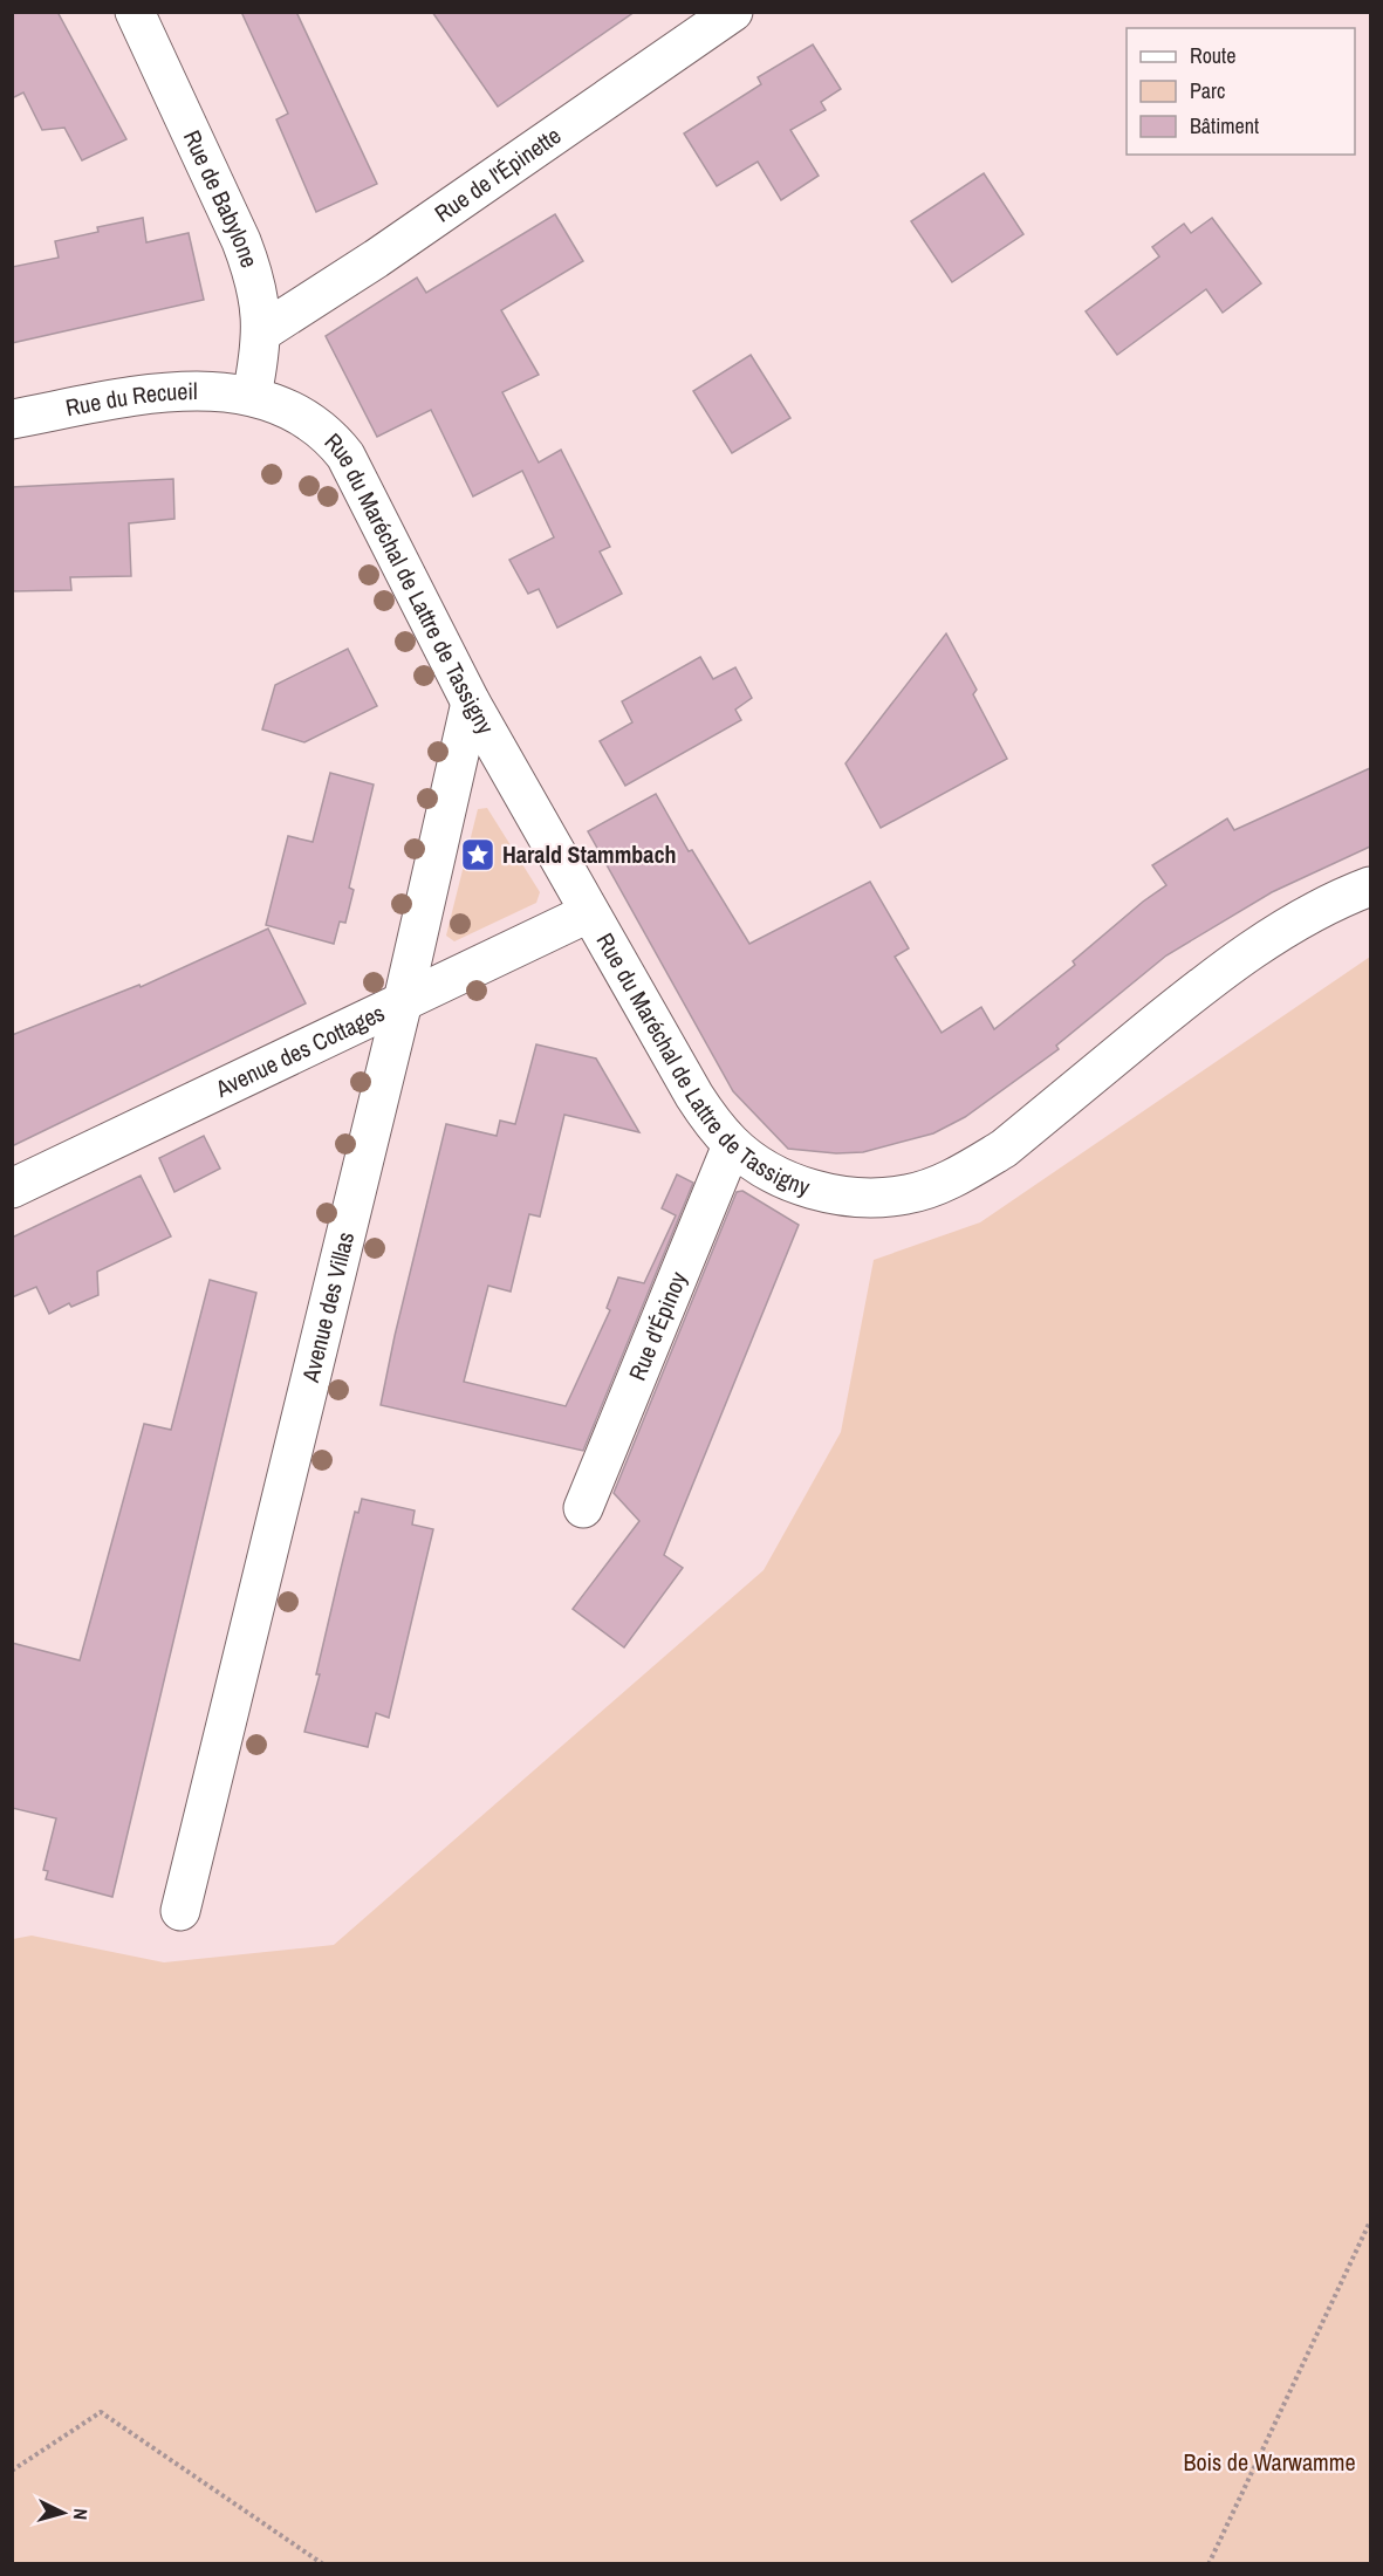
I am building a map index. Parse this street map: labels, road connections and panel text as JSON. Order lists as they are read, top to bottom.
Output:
{
  "streets": {
    "street": [
      "Rue de l'Épinette",
      "Rue de Babylone",
      "Rue du Recueil",
      "Rue du Maréchal de Lattre de Tassigny",
      "Avenue des Cottages",
      "Avenue des Villas",
      "Rue d'Épinoy"
    ]
  },
  "crossings": [
    ["Rue de l'Épinette", "Rue de Babylone"],
    ["Rue de Babylone", "Rue du Recueil"],
    ["Rue de Babylone", "Rue du Maréchal de Lattre de Tassigny"],
    ["Rue du Recueil", "Rue du Maréchal de Lattre de Tassigny"],
    ["Rue du Maréchal de Lattre de Tassigny", "Avenue des Cottages"],
    ["Rue du Maréchal de Lattre de Tassigny", "Avenue des Villas"],
    ["Rue du Maréchal de Lattre de Tassigny", "Rue d'Épinoy"],
    ["Avenue des Cottages", "Avenue des Villas"]
  ],
  "parks": ["Bois de Warwamme"],
  "places": {
    "place": ["Harald Stammbach"]
  },
  "legend": ["Route", "Parc", "Bâtiment"],
  "north": "right"
}
